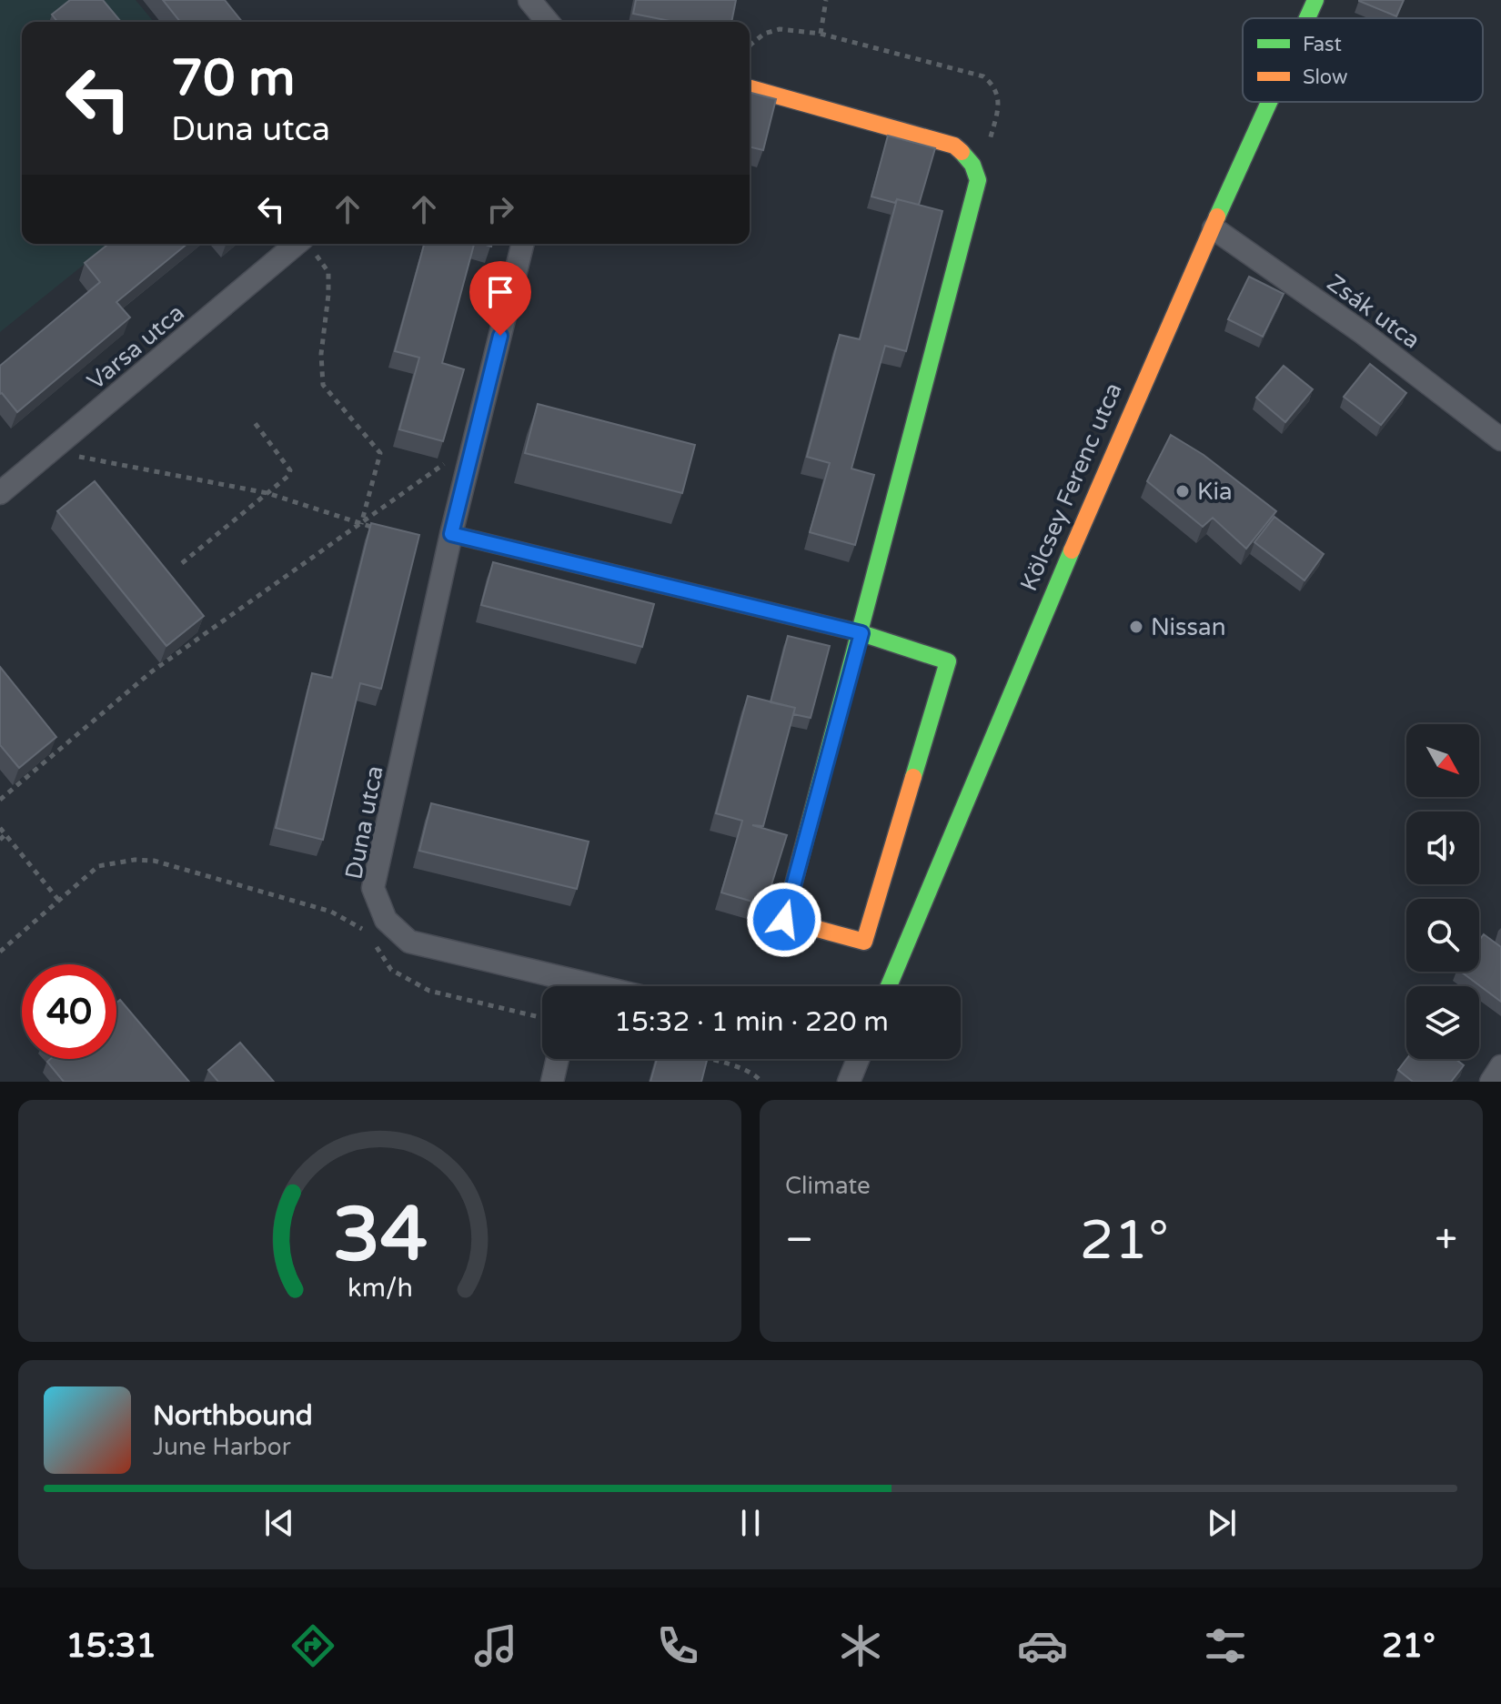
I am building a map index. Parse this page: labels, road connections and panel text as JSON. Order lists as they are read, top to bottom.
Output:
{
  "streets": {
    "street": [
      "Zsák utca",
      "Varsa utca",
      "Kölcsey Ferenc utca",
      "Duna utca"
    ]
  },
  "crossings": [
    ["Zsák utca", "Kölcsey Ferenc utca"]
  ],
  "places": ["Kia", "Nissan"],
  "legend": ["Fast", "Slow"],
  "north": "bottom right",
  "page": {
    "turn": ["70 m", "Duna utca"],
    "limit": "40",
    "trip": "15:32 · 1 min · 220 m",
    "tile": "Climate",
    "heat": ["−", "21°", "+"],
    "song": ["Northbound", "June Harbor"],
    "tabs": ["15:31", "21°"],
    "gauge": ["34", "km/h"]
  }
}
